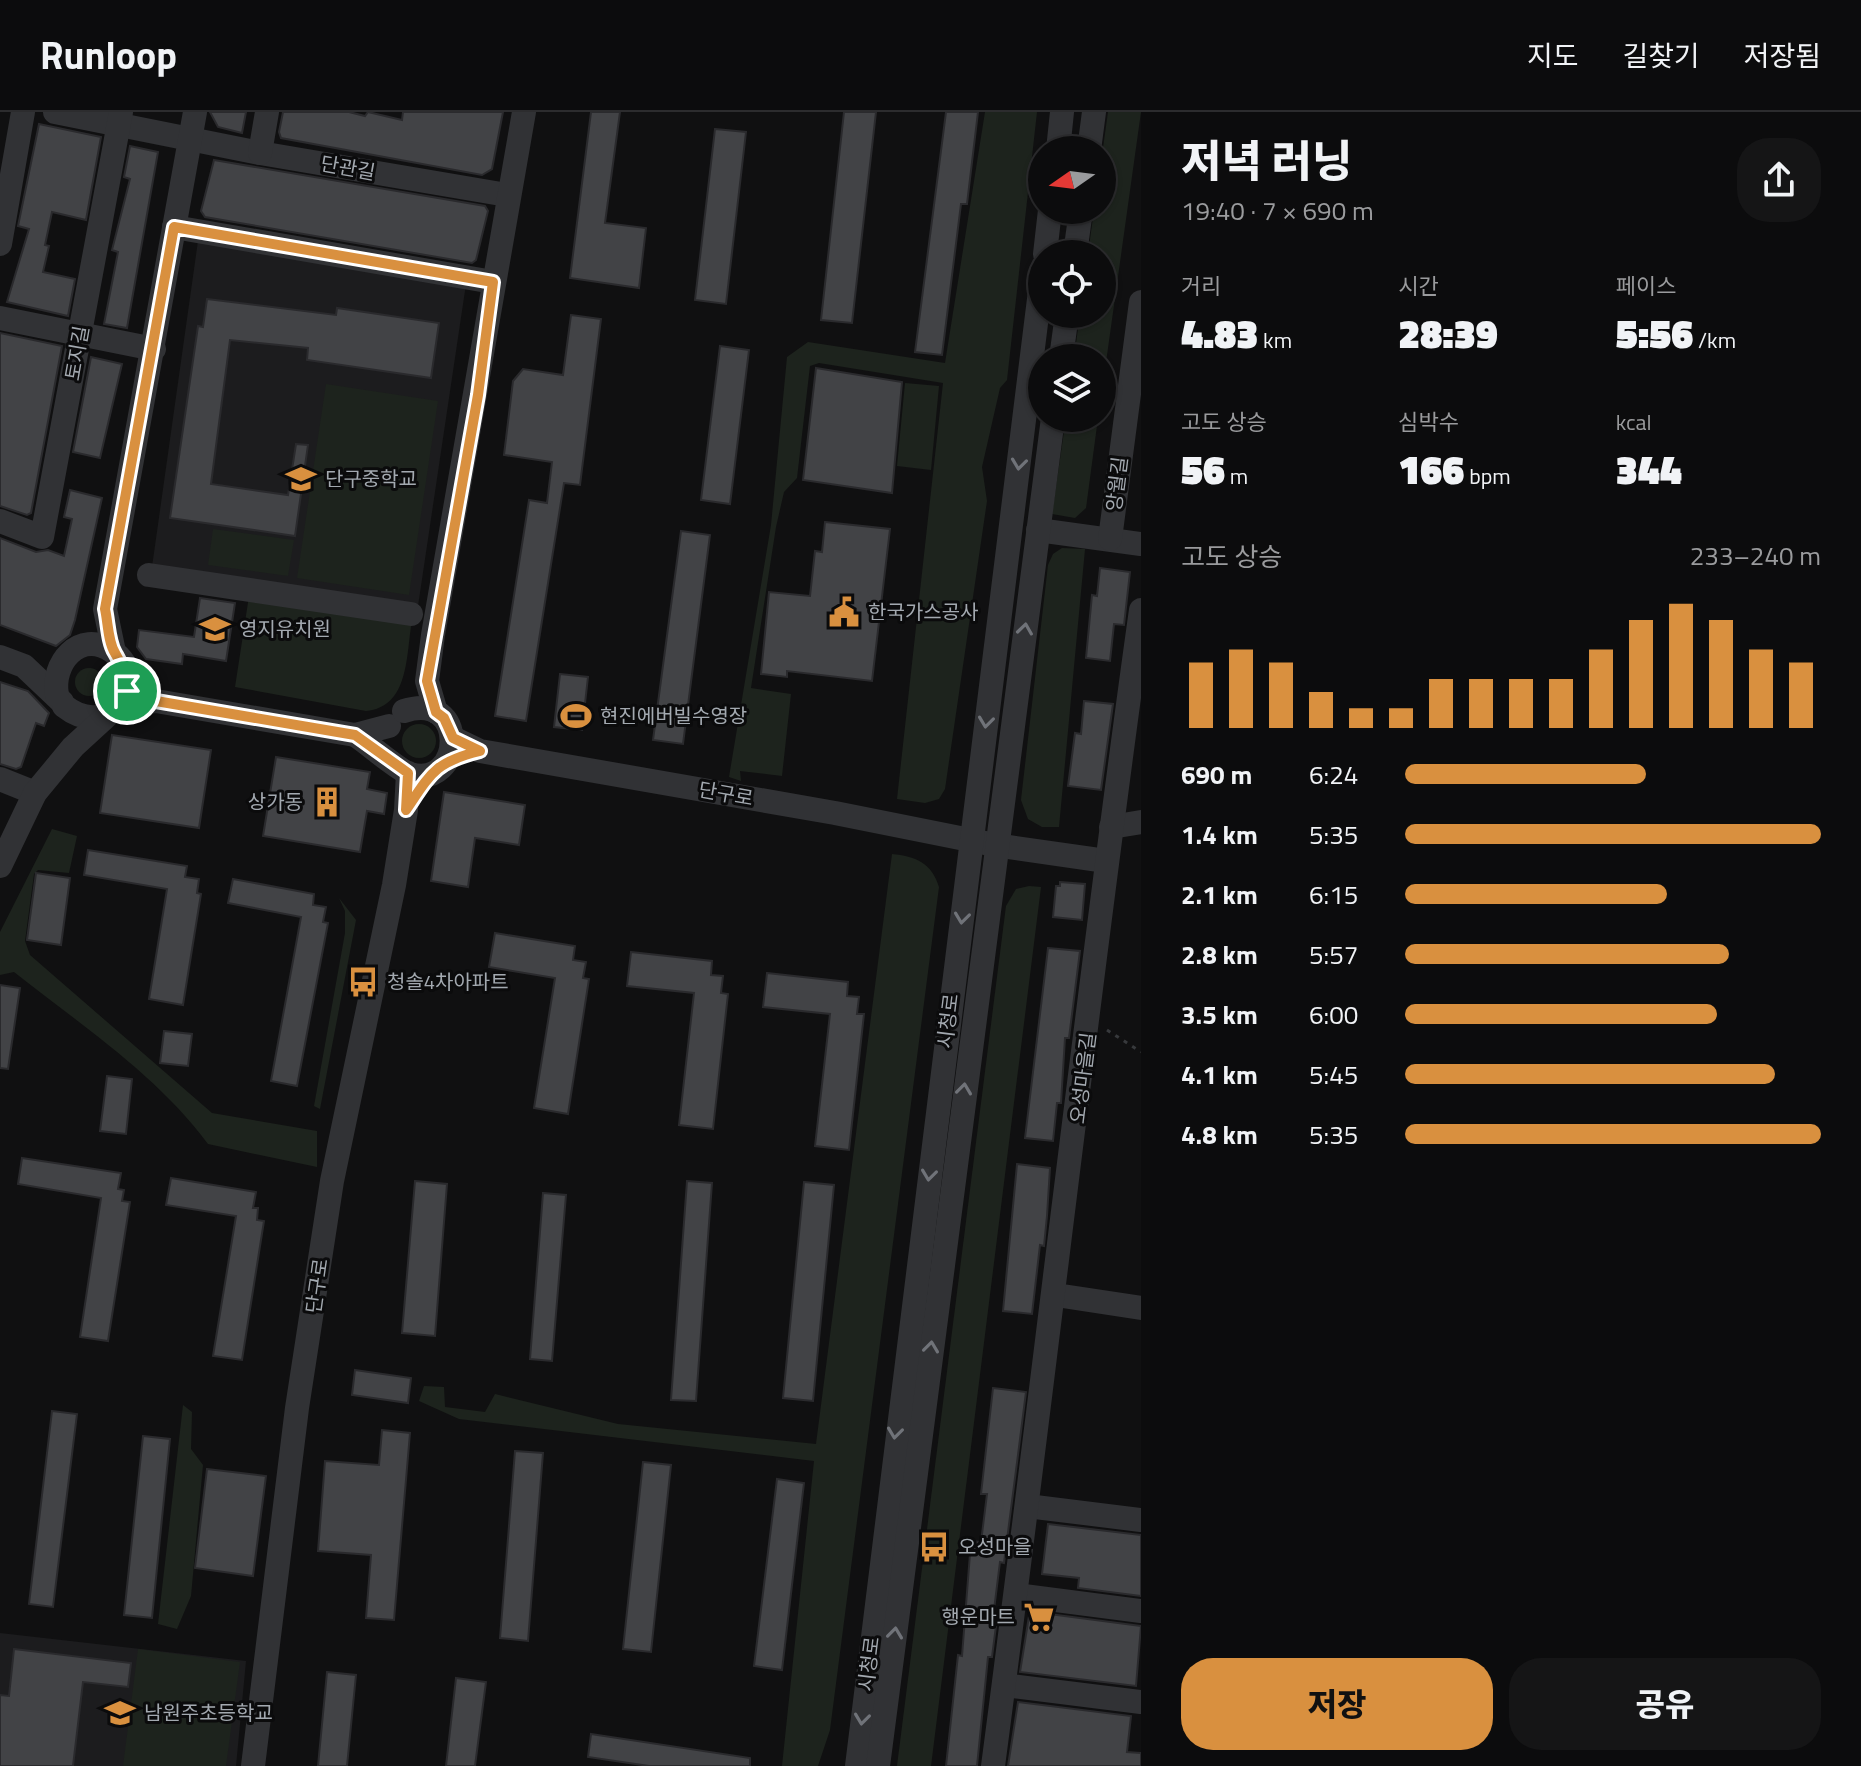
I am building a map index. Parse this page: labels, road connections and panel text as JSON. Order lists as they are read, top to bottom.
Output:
{
  "streets": {
    "street": [
      "단관길",
      "토지길",
      "앙월길",
      "단구로",
      "시청로",
      "오성마을길"
    ]
  },
  "crossings": [
    ["단관길", "토지길"],
    ["단구로", "시청로"],
    ["단구로", "오성마을길"]
  ],
  "places": {
    "school or university": ["단구중학교", "영지유치원", "남원주초등학교"],
    "public building": ["한국가스공사"],
    "sports": ["현진에버빌수영장"],
    "building": ["상가동"],
    "bus stop": ["청솔4차아파트", "오성마을"],
    "supermarket": ["행운마트"]
  },
  "north": "left",
  "page": {
    "header": "Runloop",
    "nav": ["지도", "길찾기", "저장됨"],
    "heading": ["저녁 러닝", "19:40 · 7 × 690 m"],
    "stats": [
      ["거리", "4.83 km"],
      ["시간", "28:39"],
      ["페이스", "5:56 /km"],
      ["고도 상승", "56 m"],
      ["심박수", "166 bpm"],
      ["kcal", "344"]
    ],
    "chart": ["고도 상승", "233–240 m"],
    "list": [
      {
        "name": "690 m",
        "note": "6:24"
      },
      {
        "name": "1.4 km",
        "note": "5:35"
      },
      {
        "name": "2.1 km",
        "note": "6:15"
      },
      {
        "name": "2.8 km",
        "note": "5:57"
      },
      {
        "name": "3.5 km",
        "note": "6:00"
      },
      {
        "name": "4.1 km",
        "note": "5:45"
      },
      {
        "name": "4.8 km",
        "note": "5:35"
      }
    ],
    "buttons": ["저장", "공유"]
  }
}
